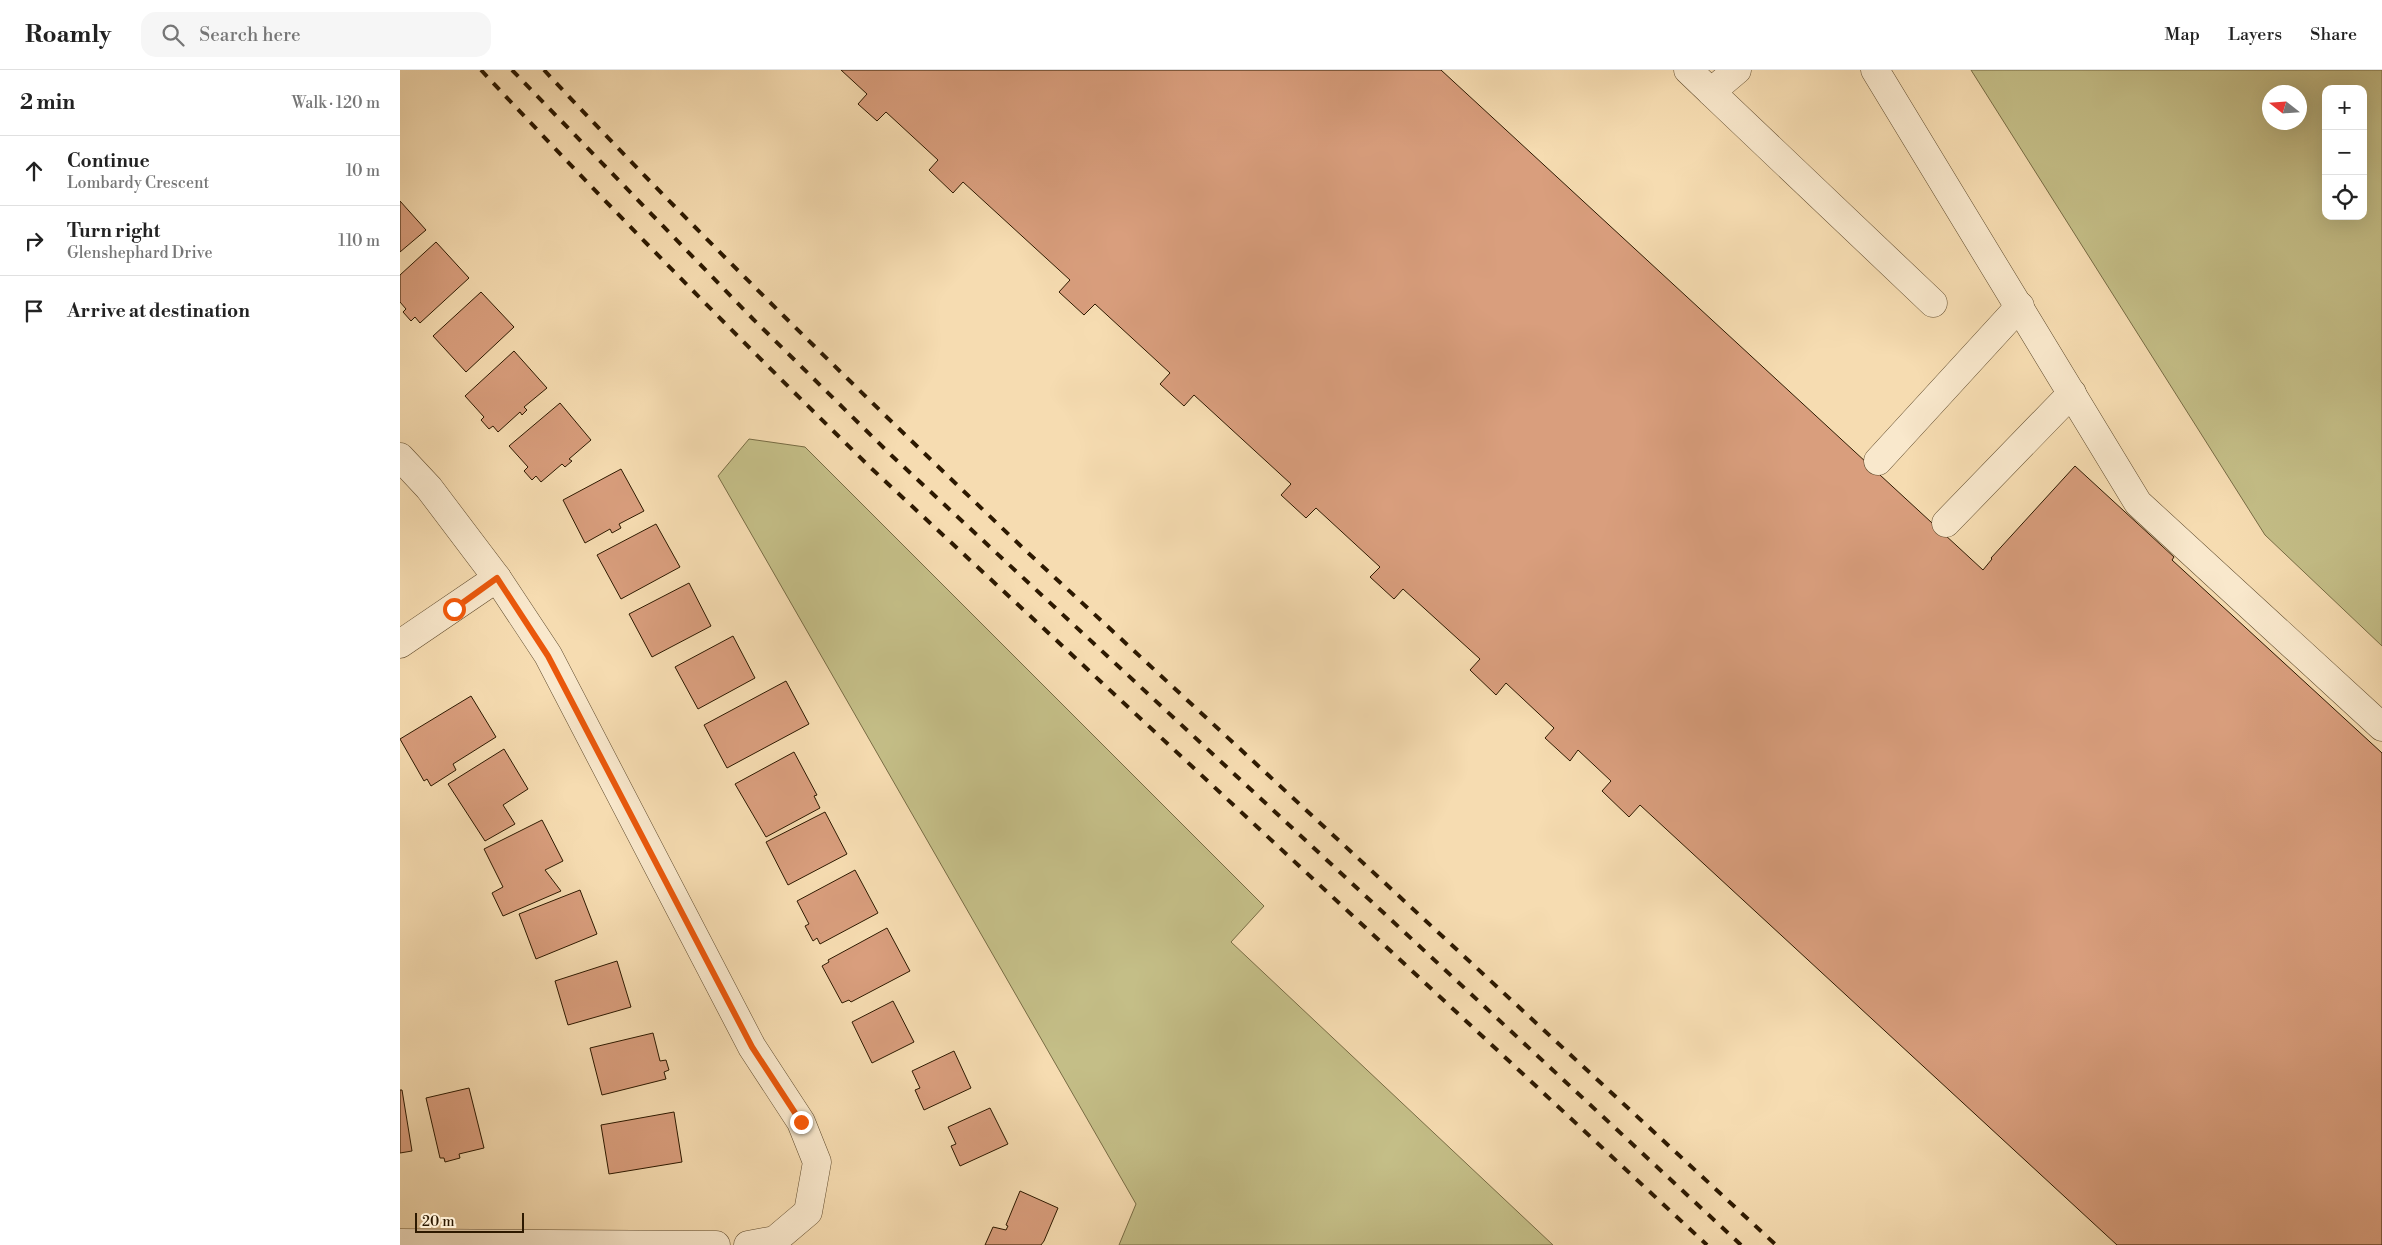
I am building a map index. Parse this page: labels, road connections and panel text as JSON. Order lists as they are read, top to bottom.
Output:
{
  "scale_bar": "20 m",
  "north": "left",
  "page": {
    "header": "Roamly",
    "search": "Search here",
    "nav": ["Map", "Layers", "Share"],
    "heading": ["2 min", "Walk · 120 m"],
    "map_buttons": ["+", "−"],
    "list": [
      ["Continue", "Lombardy Crescent", "10 m"],
      ["Turn right", "Glenshephard Drive", "110 m"],
      "Arrive at destination"
    ],
    "scale": "20 m"
  }
}
